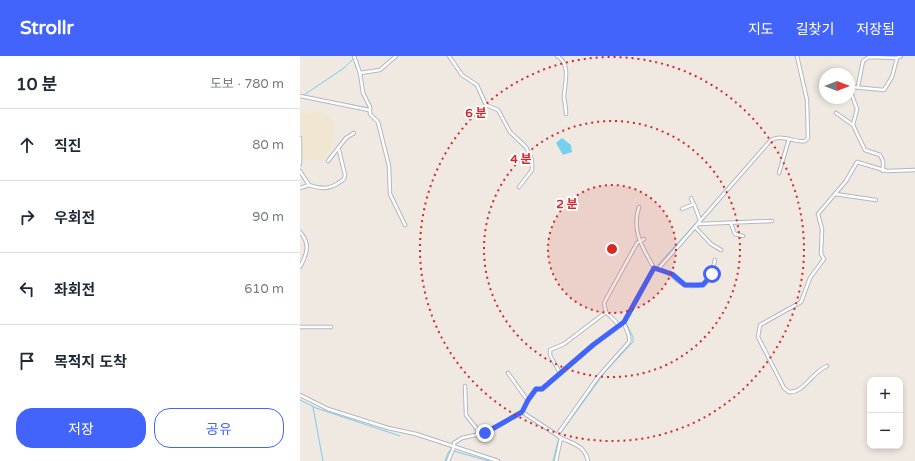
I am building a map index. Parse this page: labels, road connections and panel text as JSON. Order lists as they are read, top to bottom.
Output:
{
  "north": "right",
  "page": {
    "header": "Strollr",
    "nav": ["지도", "길찾기", "저장됨"],
    "heading": ["10 분", "도보 · 780 m"],
    "list": [
      ["직진", "80 m"],
      ["우회전", "90 m"],
      ["좌회전", "610 m"],
      "목적지 도착"
    ],
    "map_buttons": ["+", "−"],
    "buttons": ["저장", "공유"]
  },
  "rings": ["6 분", "4 분", "2 분"]
}
